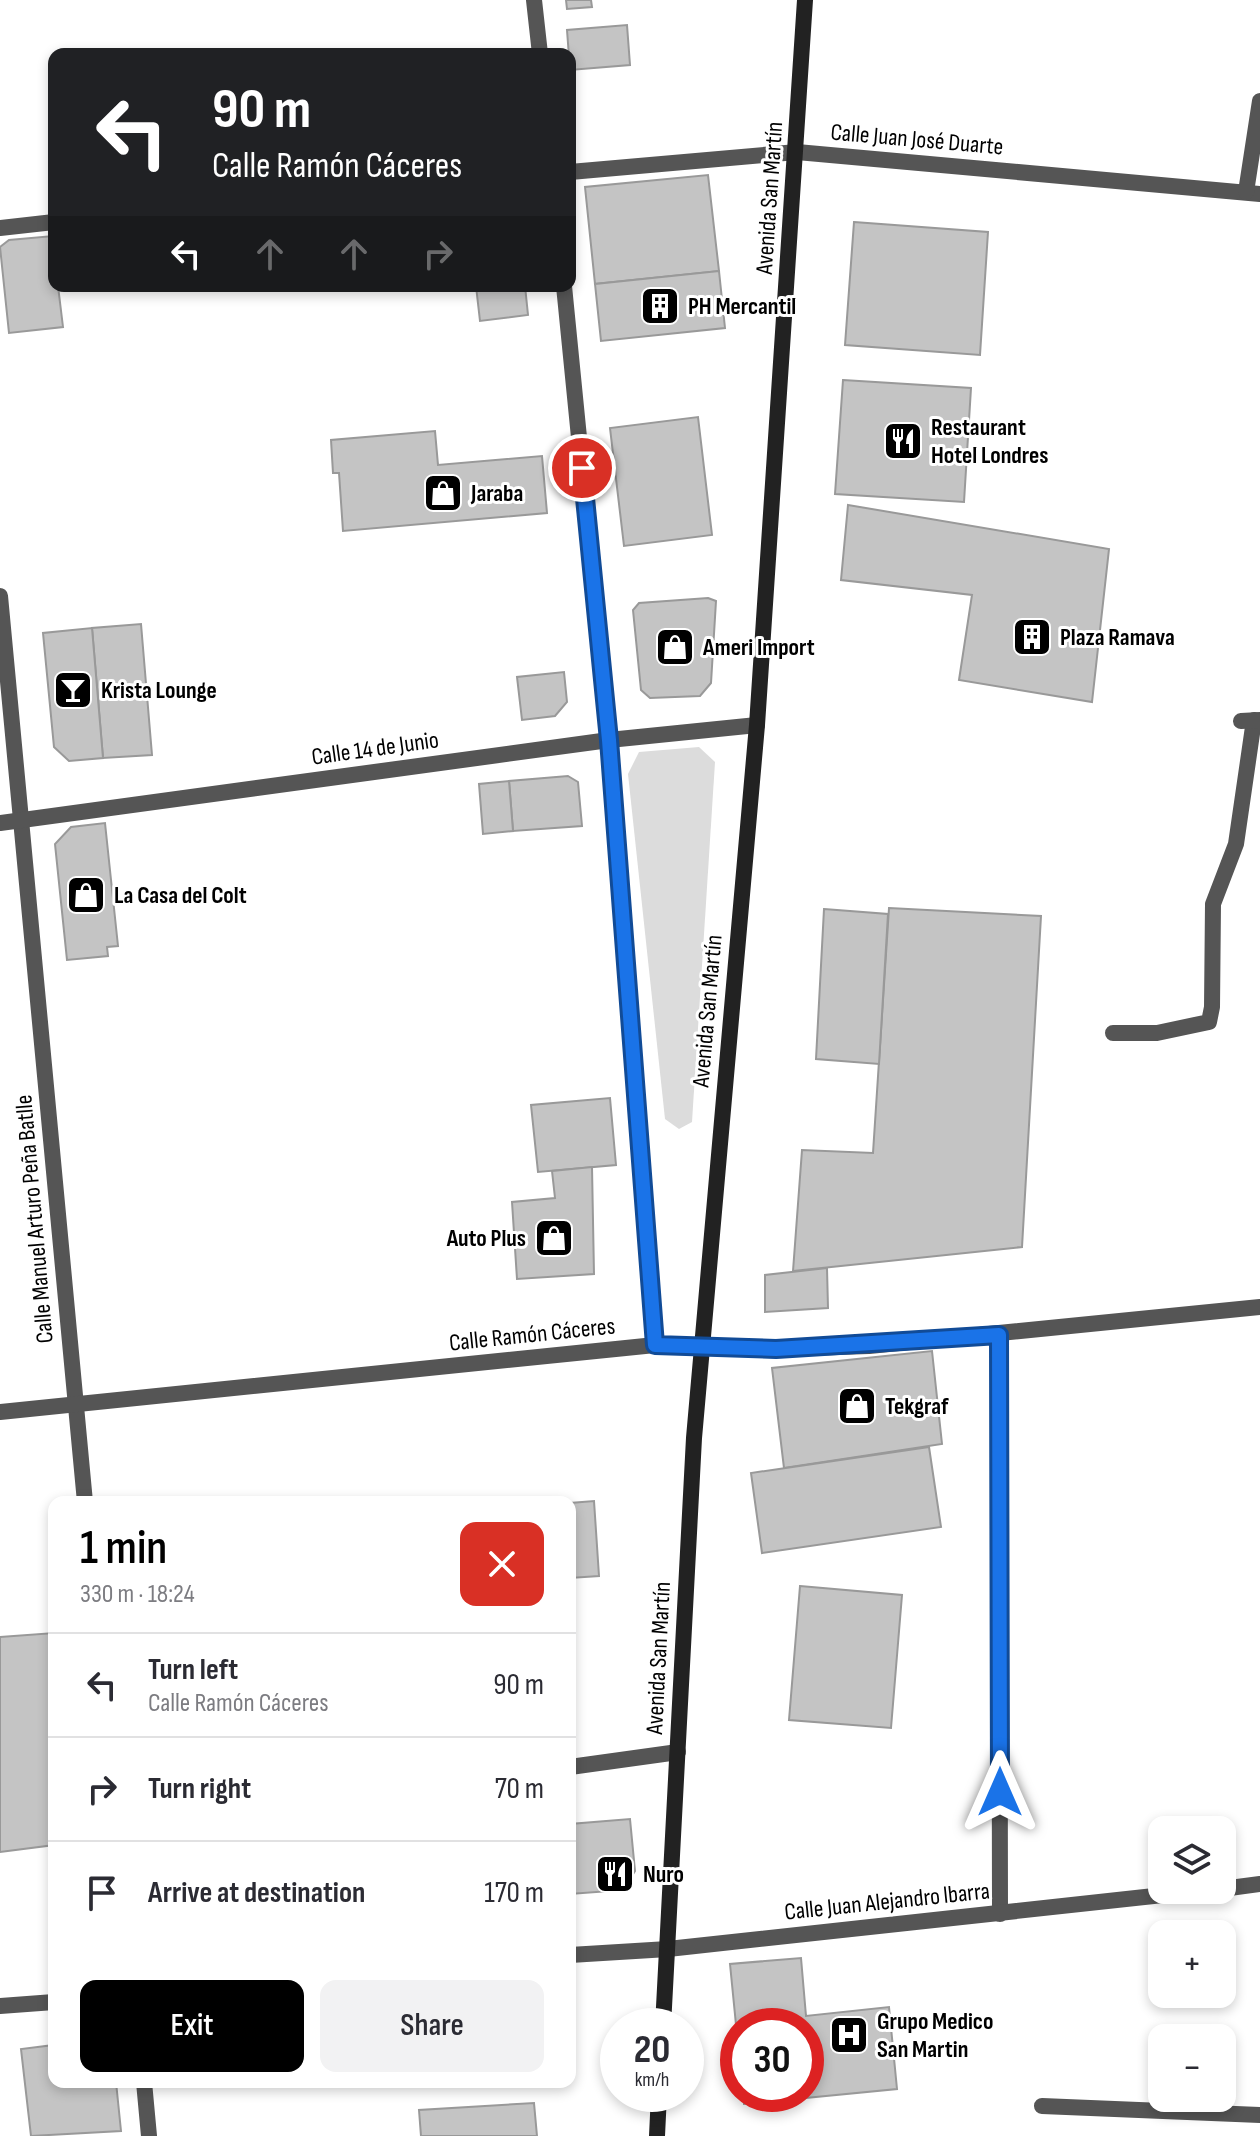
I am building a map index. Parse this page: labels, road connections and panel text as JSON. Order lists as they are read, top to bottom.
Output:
{
  "streets": {
    "main road": ["Avenida San Martín"],
    "street": [
      "Calle Juan José Duarte",
      "Calle 14 de Junio",
      "Calle Manuel Arturo Peña Batlle",
      "Calle Ramón Cáceres",
      "Calle Juan Alejandro lbarra"
    ]
  },
  "crossings": [
    ["Calle Juan José Duarte", "Avenida San Martín"],
    ["Avenida San Martín", "Calle 14 de Junio"],
    ["Avenida San Martín", "Calle Ramón Cáceres"],
    ["Avenida San Martín", "Calle Juan Alejandro lbarra"],
    ["Calle 14 de Junio", "Calle Manuel Arturo Peña Batlle"],
    ["Calle Manuel Arturo Peña Batlle", "Calle Ramón Cáceres"]
  ],
  "places": {
    "building": ["PH Mercantil", "Plaza Ramava"],
    "restaurant": ["Restaurant Hotel Londres", "Nuro"],
    "shop": [
      "Jaraba",
      "Ameri Import",
      "La Casa del Colt",
      "Auto Plus",
      "Tekgraf"
    ],
    "bar": ["Krista Lounge"],
    "hospital": ["Grupo Medico San Martin"]
  },
  "page": {
    "turn": ["90 m", "Calle Ramón Cáceres"],
    "heading": ["1 min", "330 m · 18:24"],
    "list": [
      {
        "name": "Turn left",
        "note": "Calle Ramón Cáceres",
        "value": "90 m"
      },
      {
        "name": "Turn right",
        "value": "70 m"
      },
      {
        "name": "Arrive at destination",
        "value": "170 m"
      }
    ],
    "map_buttons": ["+", "−"],
    "buttons": ["Exit", "Share"],
    "speed": "20 km/h",
    "limit": "30"
  }
}
